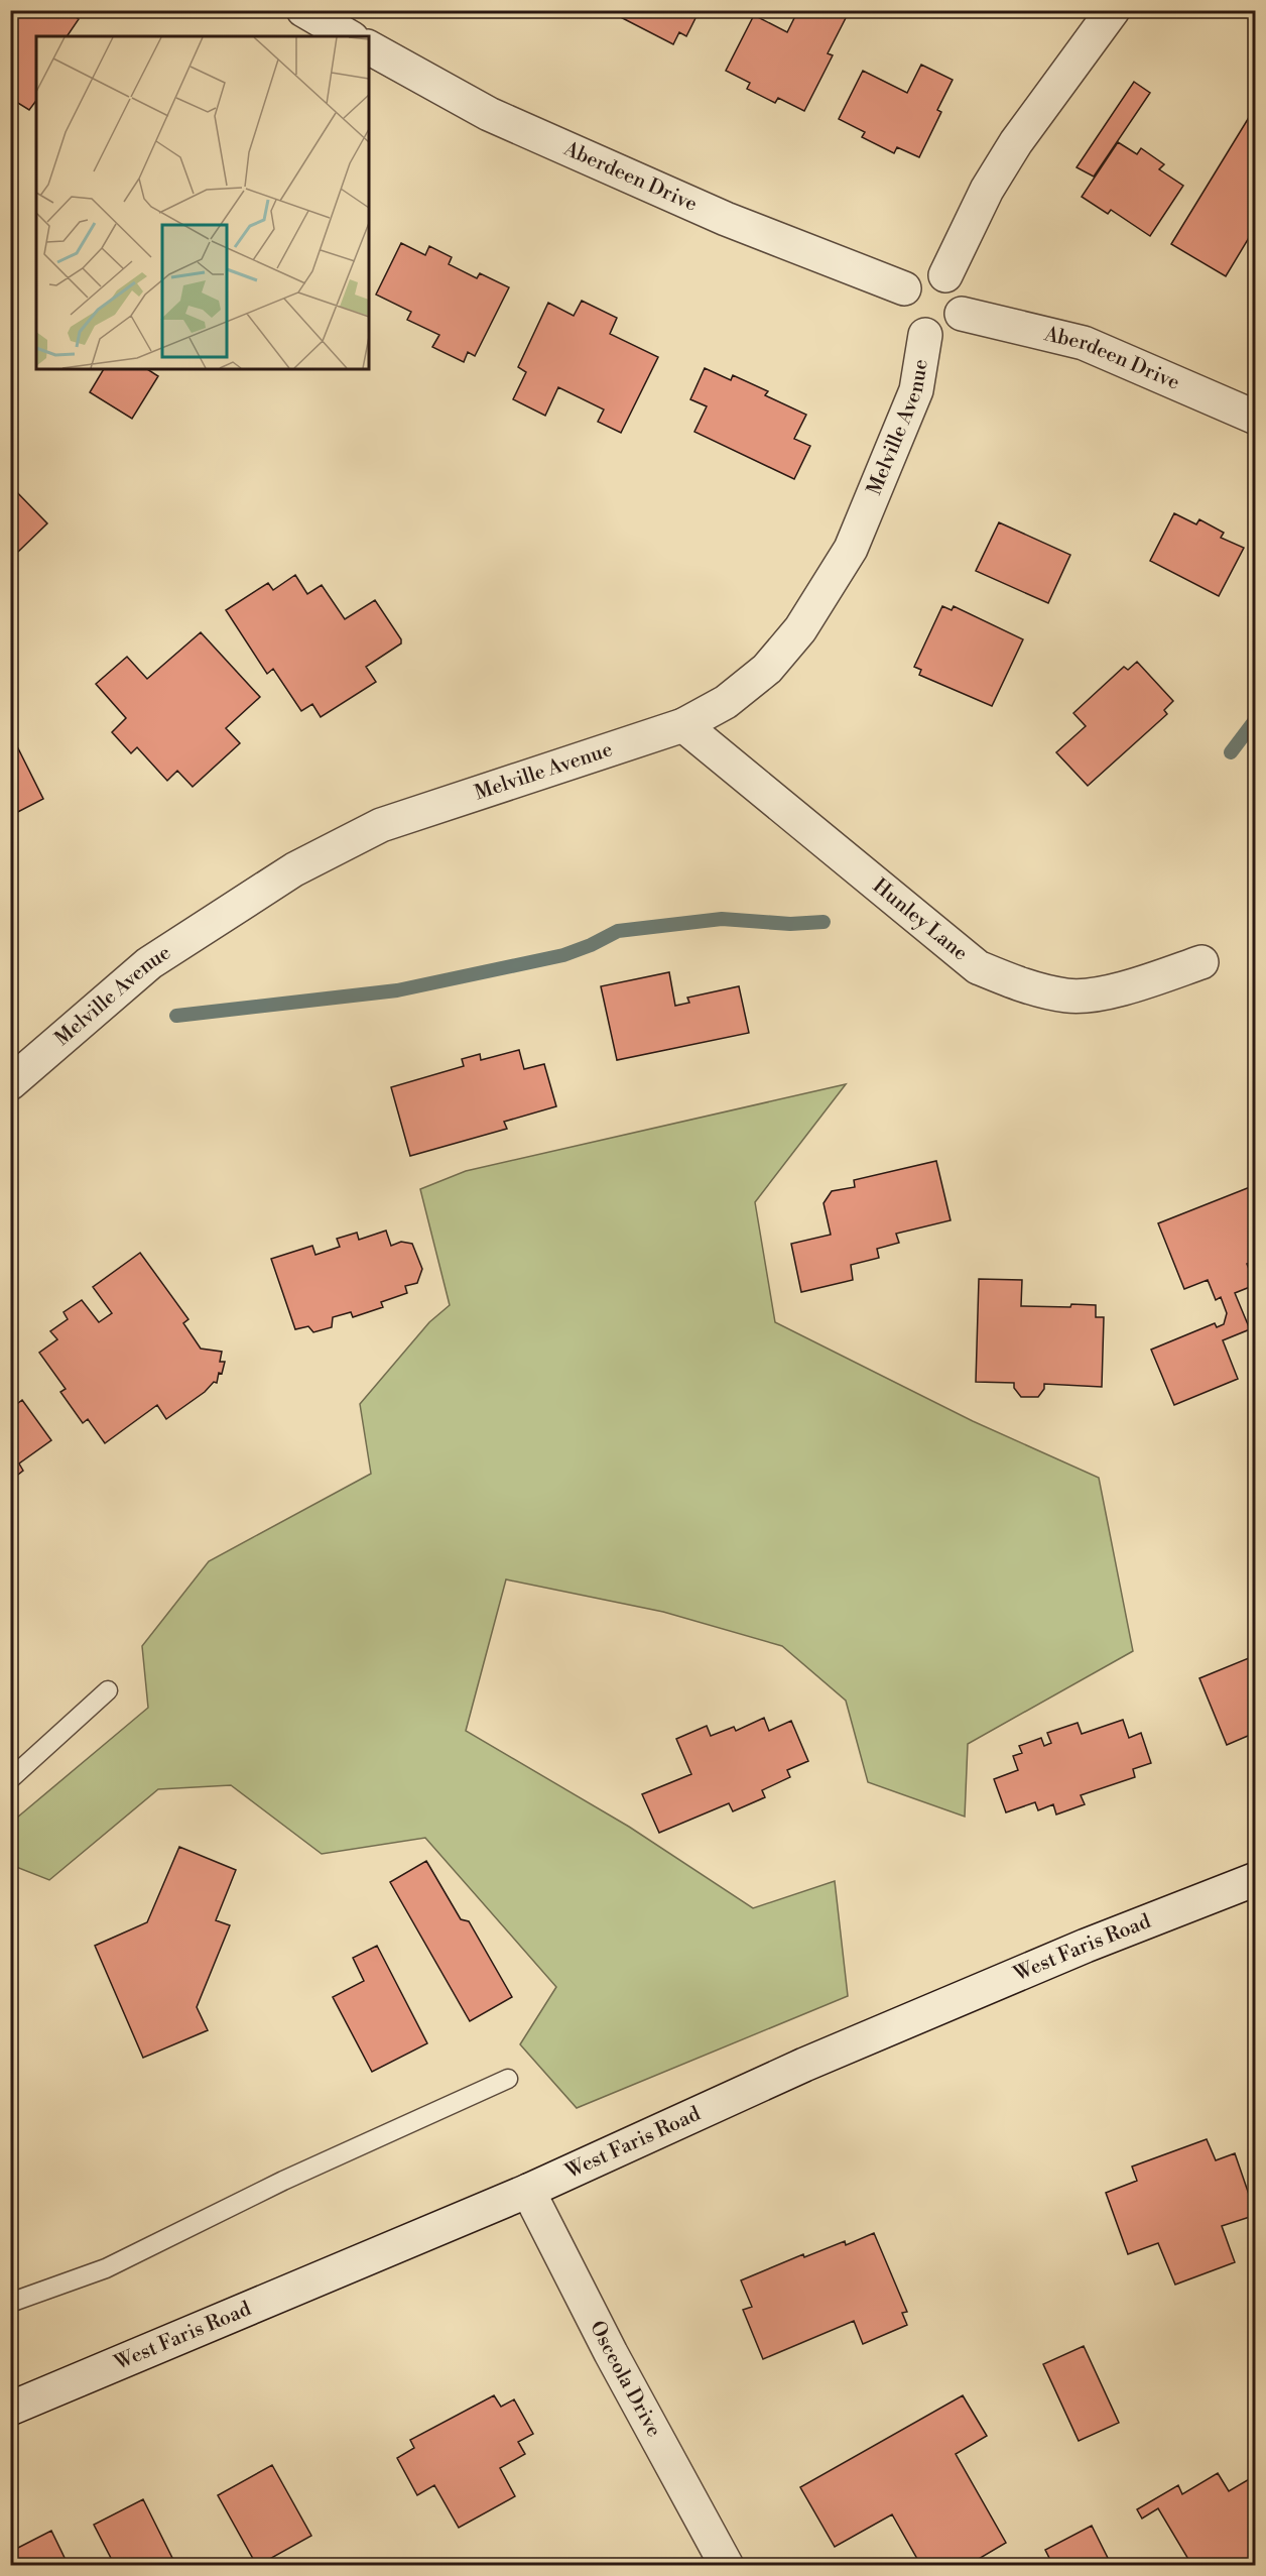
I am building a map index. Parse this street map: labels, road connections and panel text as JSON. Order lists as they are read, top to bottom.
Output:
{
  "streets": {
    "street": [
      "Aberdeen Drive",
      "Melville Avenue",
      "Hunley Lane",
      "West Faris Road",
      "Osceola Drive"
    ]
  },
  "crossings": [
    ["Aberdeen Drive", "Melville Avenue"],
    ["Melville Avenue", "Hunley Lane"],
    ["West Faris Road", "Osceola Drive"]
  ]
}
